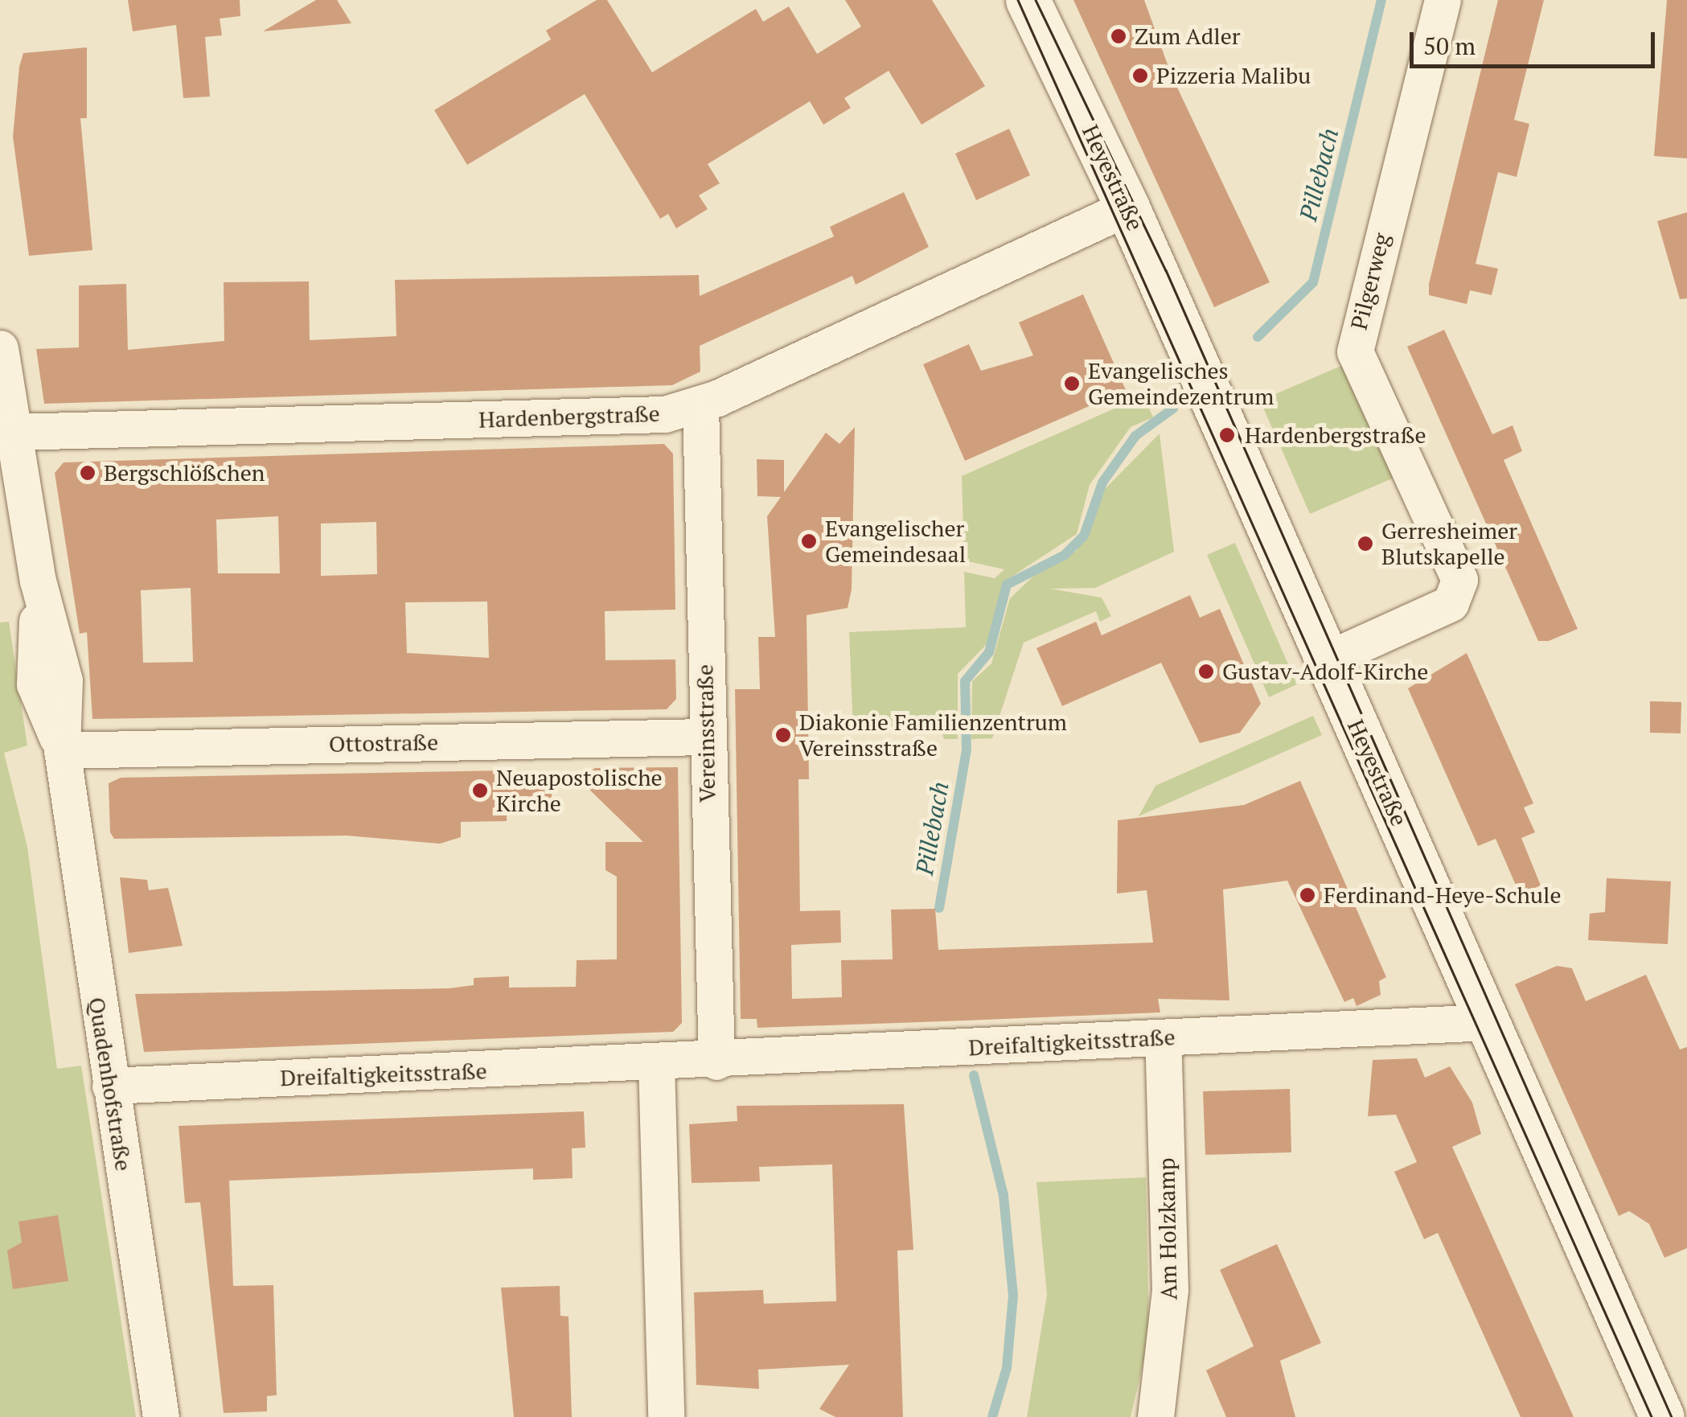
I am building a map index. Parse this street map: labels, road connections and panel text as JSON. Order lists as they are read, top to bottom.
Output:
{
  "streets": {
    "street": [
      "Heyestraße",
      "Pilgerweg",
      "Hardenbergstraße",
      "Vereinsstraße",
      "Ottostraße",
      "Dreifaltigkeitsstraße",
      "Quadenhofstraße",
      "Am Holzkamp"
    ]
  },
  "crossings": [
    ["Heyestraße", "Pilgerweg"],
    ["Heyestraße", "Hardenbergstraße"],
    ["Heyestraße", "Dreifaltigkeitsstraße"],
    ["Hardenbergstraße", "Vereinsstraße"],
    ["Hardenbergstraße", "Quadenhofstraße"],
    ["Vereinsstraße", "Ottostraße"],
    ["Vereinsstraße", "Dreifaltigkeitsstraße"],
    ["Ottostraße", "Quadenhofstraße"],
    ["Dreifaltigkeitsstraße", "Quadenhofstraße"],
    ["Dreifaltigkeitsstraße", "Am Holzkamp"]
  ],
  "water": ["Pillebach"],
  "places": [
    "Zum Adler",
    "Pizzeria Malibu",
    "Evangelisches Gemeindezentrum",
    "Hardenbergstraße",
    "Bergschlößchen",
    "Evangelischer Gemeindesaal",
    "Gerresheimer Blutskapelle",
    "Gustav-Adolf-Kirche",
    "Diakonie Familienzentrum Vereinsstraße",
    "Neuapostolische Kirche",
    "Ferdinand-Heye-Schule"
  ],
  "scale_bar": "50 m"
}
